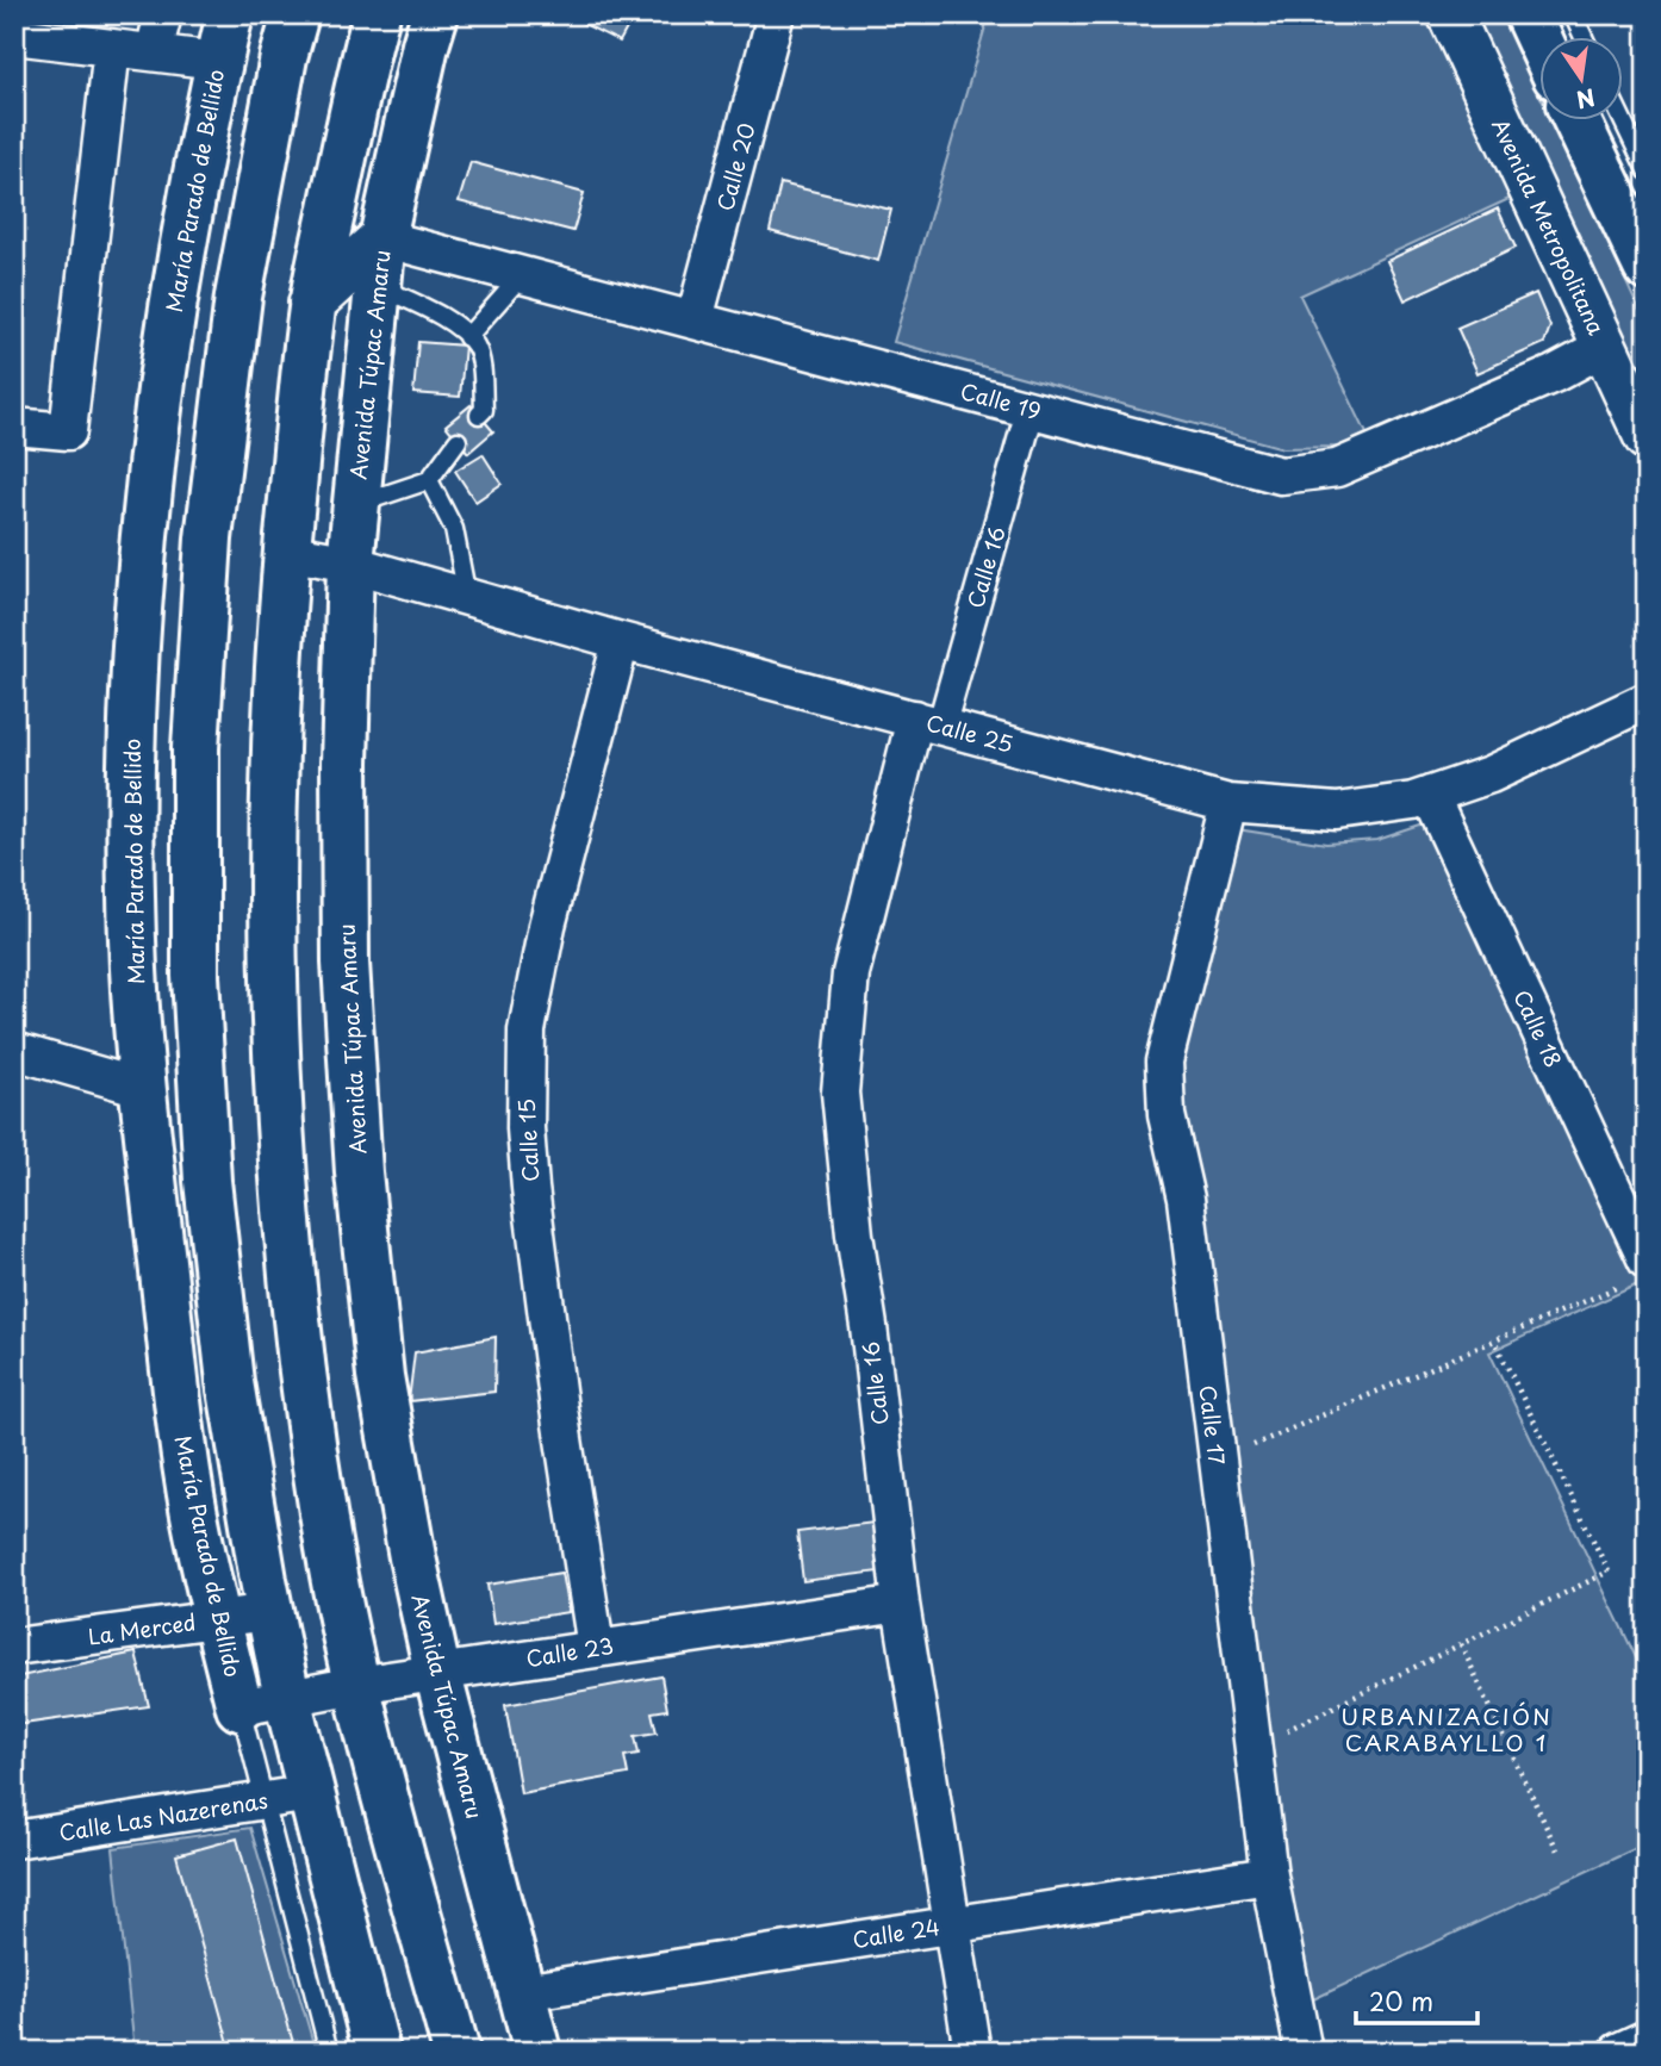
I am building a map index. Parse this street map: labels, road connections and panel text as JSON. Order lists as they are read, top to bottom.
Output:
{
  "streets": {
    "main road": ["María Parado de Bellido", "Avenida Túpac Amaru"],
    "street": [
      "Calle 20",
      "Avenida Metropolitana",
      "Calle 19",
      "Calle 16",
      "Calle 25",
      "Calle 18",
      "Calle 15",
      "Calle 17",
      "La Merced",
      "Calle 23",
      "Calle Las Nazerenas",
      "Calle 24"
    ]
  },
  "crossings": [
    ["Calle 20", "Calle 19"],
    ["María Parado de Bellido", "La Merced"],
    ["María Parado de Bellido", "Calle 23"],
    ["Avenida Metropolitana", "Calle 19"],
    ["Avenida Túpac Amaru", "Calle 19"],
    ["Avenida Túpac Amaru", "Calle 25"],
    ["Avenida Túpac Amaru", "Calle 23"],
    ["Avenida Túpac Amaru", "Calle 24"],
    ["Calle 19", "Calle 16"],
    ["Calle 16", "Calle 25"],
    ["Calle 16", "Calle 23"],
    ["Calle 16", "Calle 24"],
    ["Calle 25", "Calle 18"],
    ["Calle 25", "Calle 15"],
    ["Calle 25", "Calle 17"],
    ["Calle 15", "Calle 23"],
    ["Calle 17", "Calle 24"]
  ],
  "districts": ["URBANIZACIÓN CARABAYLLO 1"],
  "scale_bar": "20 m",
  "north": "bottom"
}
